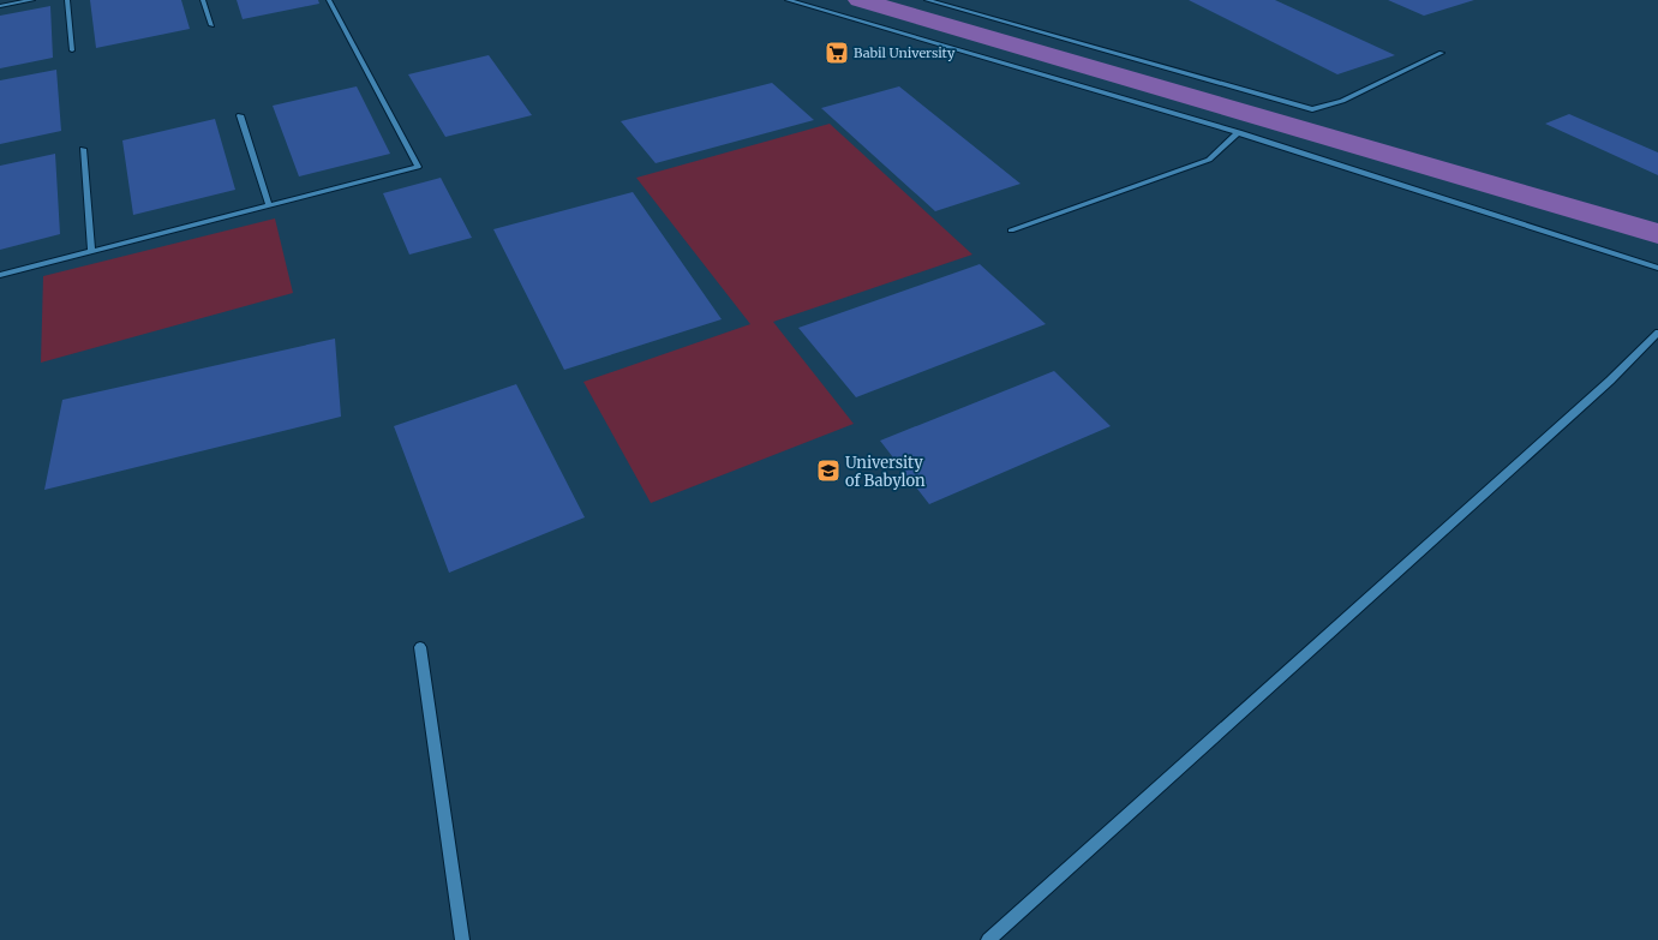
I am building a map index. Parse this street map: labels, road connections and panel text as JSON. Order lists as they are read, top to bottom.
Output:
{
  "places": {
    "supermarket": ["Babil University"],
    "school or university": ["University of Babylon"]
  }
}
